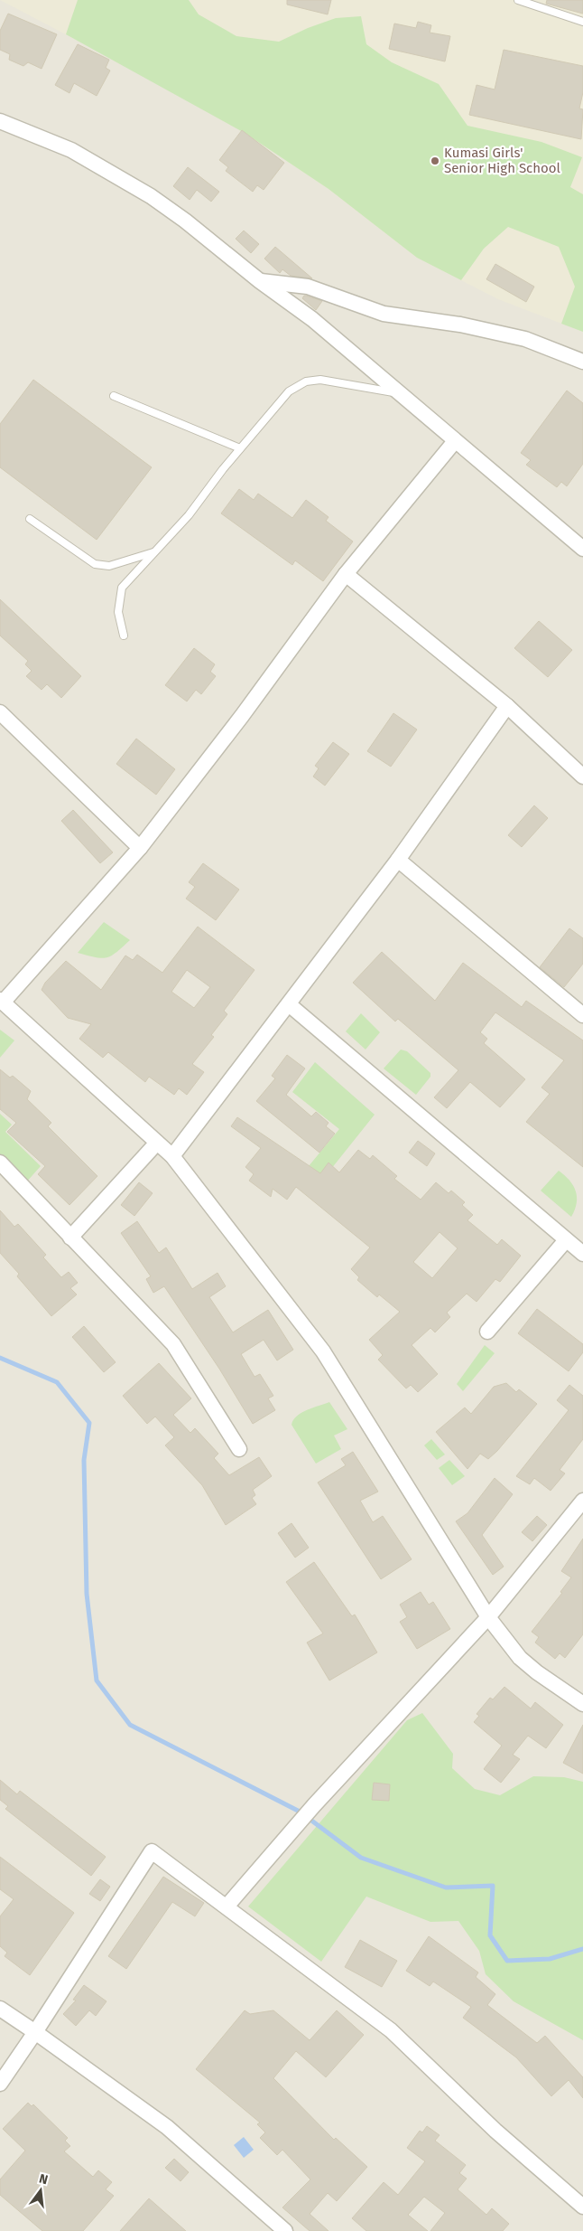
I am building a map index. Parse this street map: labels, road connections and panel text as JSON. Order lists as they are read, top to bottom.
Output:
{
  "places": ["Kumasi Girls' Senior High School"],
  "north": "top"
}
